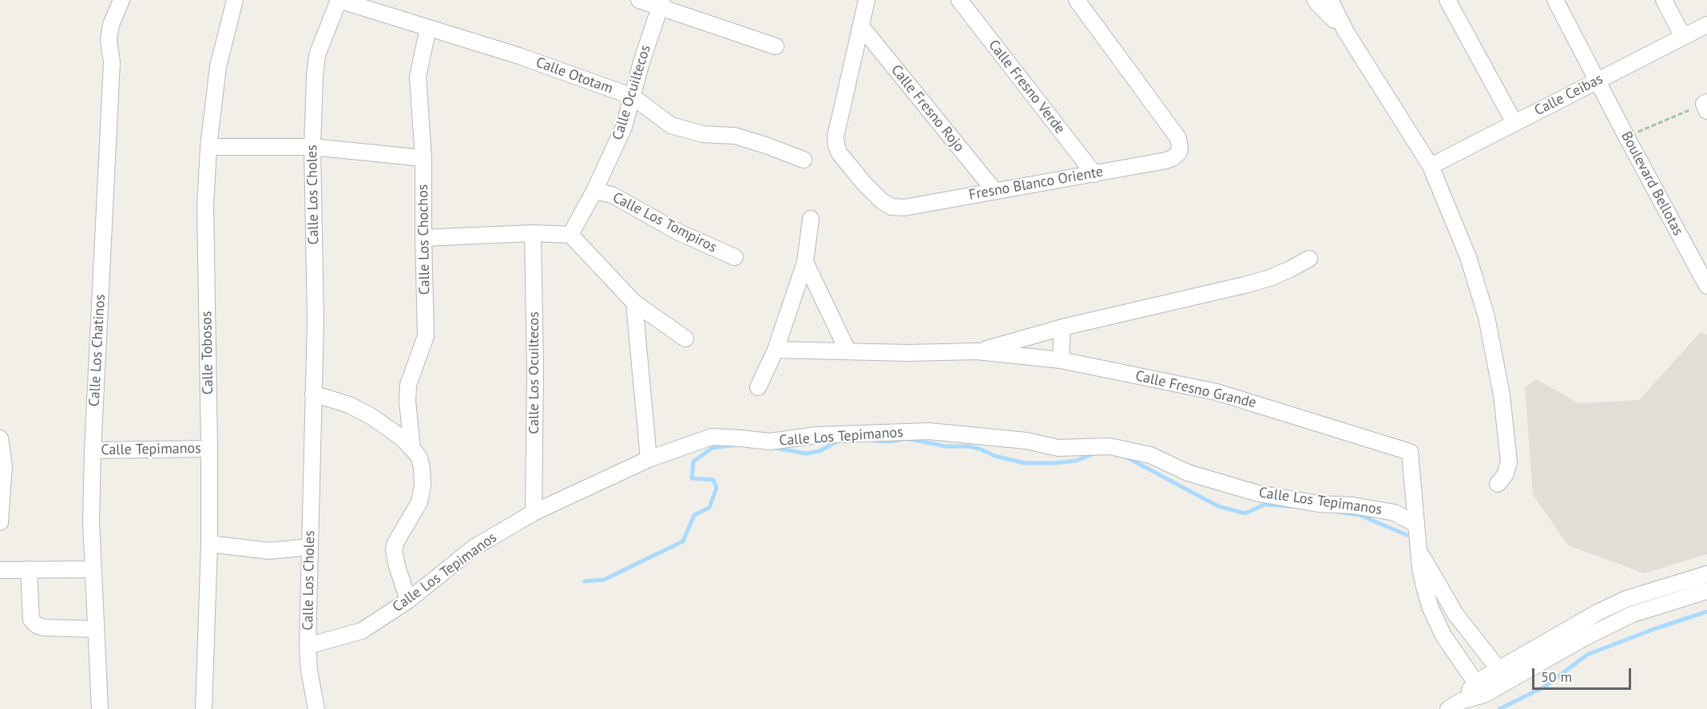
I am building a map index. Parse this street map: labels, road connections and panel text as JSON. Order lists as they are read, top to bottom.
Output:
{
  "streets": {
    "street": [
      "Calle Ototam",
      "Calle Fresno Verde",
      "Calle Ocuiltecos",
      "Calle Ceibas",
      "Calle Fresno Rojo",
      "Fresno Blanco Oriente",
      "Boulevard Bellotas",
      "Calle Los Choles",
      "Calle Los Tompiros",
      "Calle Los Chochos",
      "Calle Los Chatinos",
      "Calle Tobosos",
      "Calle Los Ocuiltecos",
      "Calle Fresno Grande",
      "Calle Los Tepimanos",
      "Calle Tepimanos"
    ]
  },
  "crossings": [
    ["Calle Ototam", "Calle Ocuiltecos"],
    ["Calle Ototam", "Calle Los Choles"],
    ["Calle Ototam", "Calle Los Chochos"],
    ["Calle Fresno Verde", "Fresno Blanco Oriente"],
    ["Calle Ocuiltecos", "Calle Los Tompiros"],
    ["Calle Ceibas", "Boulevard Bellotas"],
    ["Calle Fresno Rojo", "Fresno Blanco Oriente"],
    ["Calle Los Choles", "Calle Los Tepimanos"],
    ["Calle Los Chatinos", "Calle Tepimanos"],
    ["Calle Tobosos", "Calle Tepimanos"],
    ["Calle Los Ocuiltecos", "Calle Los Tepimanos"],
    ["Calle Fresno Grande", "Calle Los Tepimanos"]
  ],
  "scale_bar": "50 m"
}
